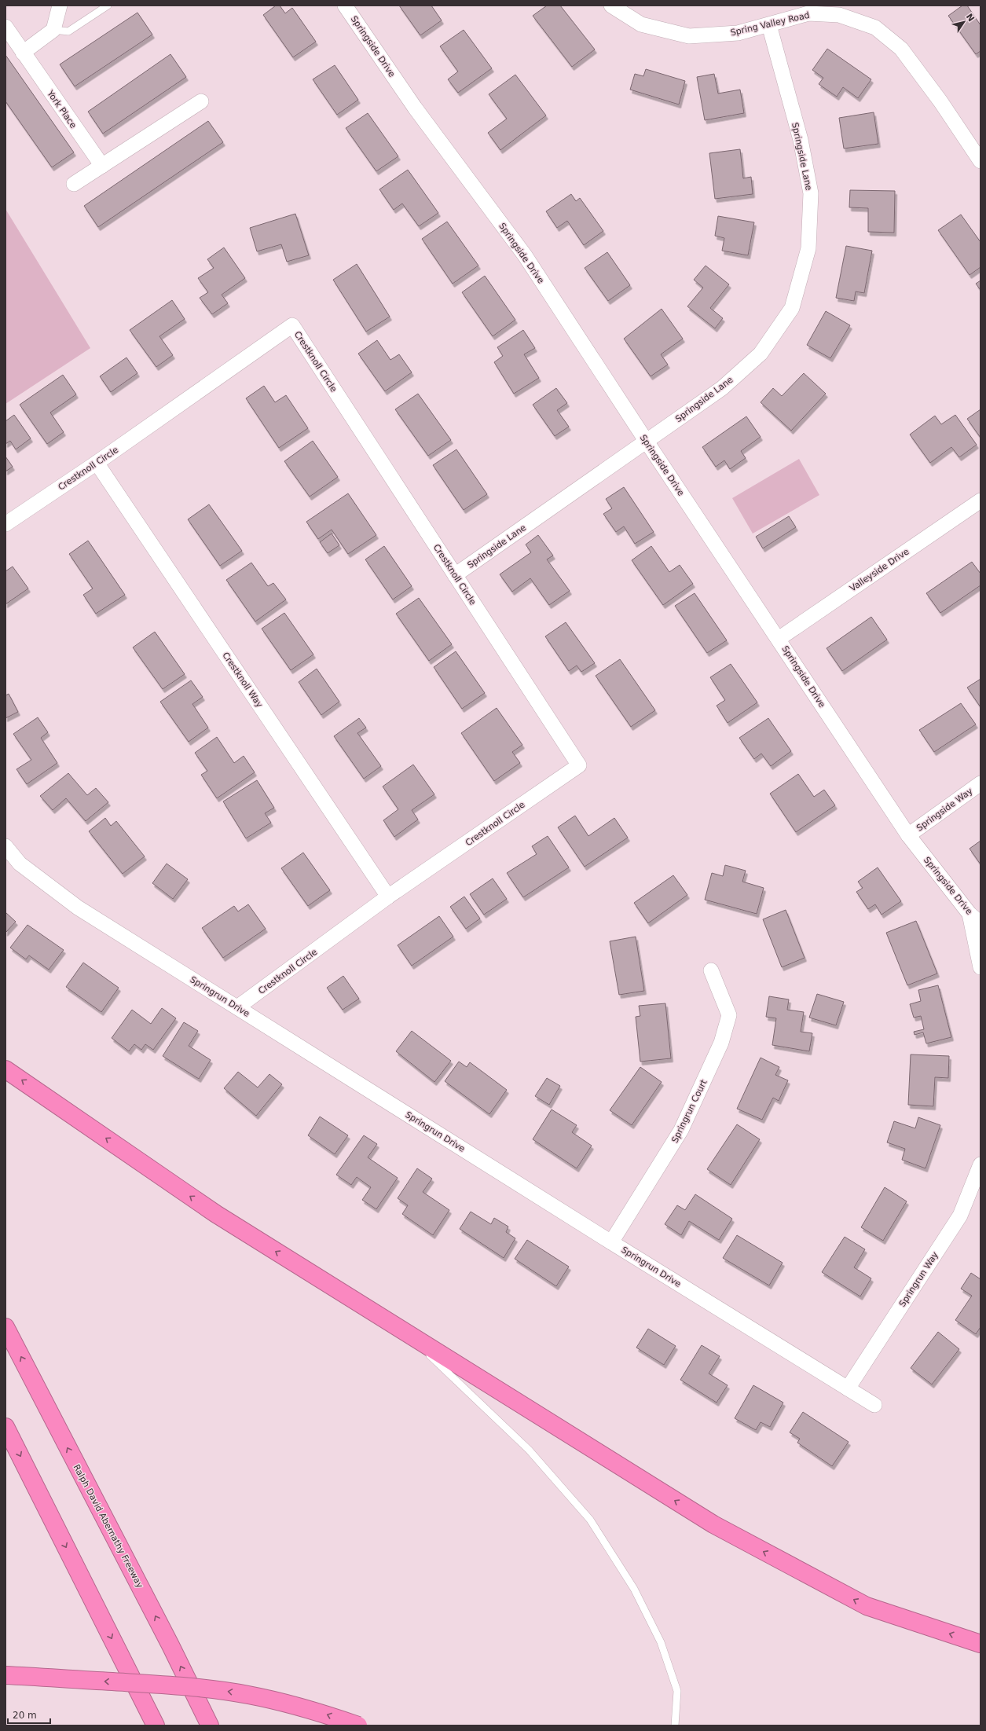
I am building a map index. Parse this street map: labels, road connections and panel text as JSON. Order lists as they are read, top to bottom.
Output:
{
  "streets": {
    "highway": ["Ralph David Abernathy Freeway"],
    "street": [
      "Spring Valley Road",
      "Springside Drive",
      "York Place",
      "Springside Lane",
      "Crestknoll Circle",
      "Valleyside Drive",
      "Crestknoll Way",
      "Springside Way",
      "Springrun Drive",
      "Springrun Court",
      "Springrun Way"
    ]
  },
  "crossings": [
    ["Spring Valley Road", "Springside Lane"],
    ["Springside Drive", "Springside Lane"],
    ["Springside Drive", "Valleyside Drive"],
    ["Springside Drive", "Springside Way"],
    ["Springside Lane", "Crestknoll Circle"],
    ["Crestknoll Circle", "Crestknoll Way"],
    ["Crestknoll Circle", "Springrun Drive"],
    ["Springrun Drive", "Springrun Court"],
    ["Springrun Drive", "Springrun Way"]
  ],
  "scale_bar": "20 m",
  "north": "top right"
}
